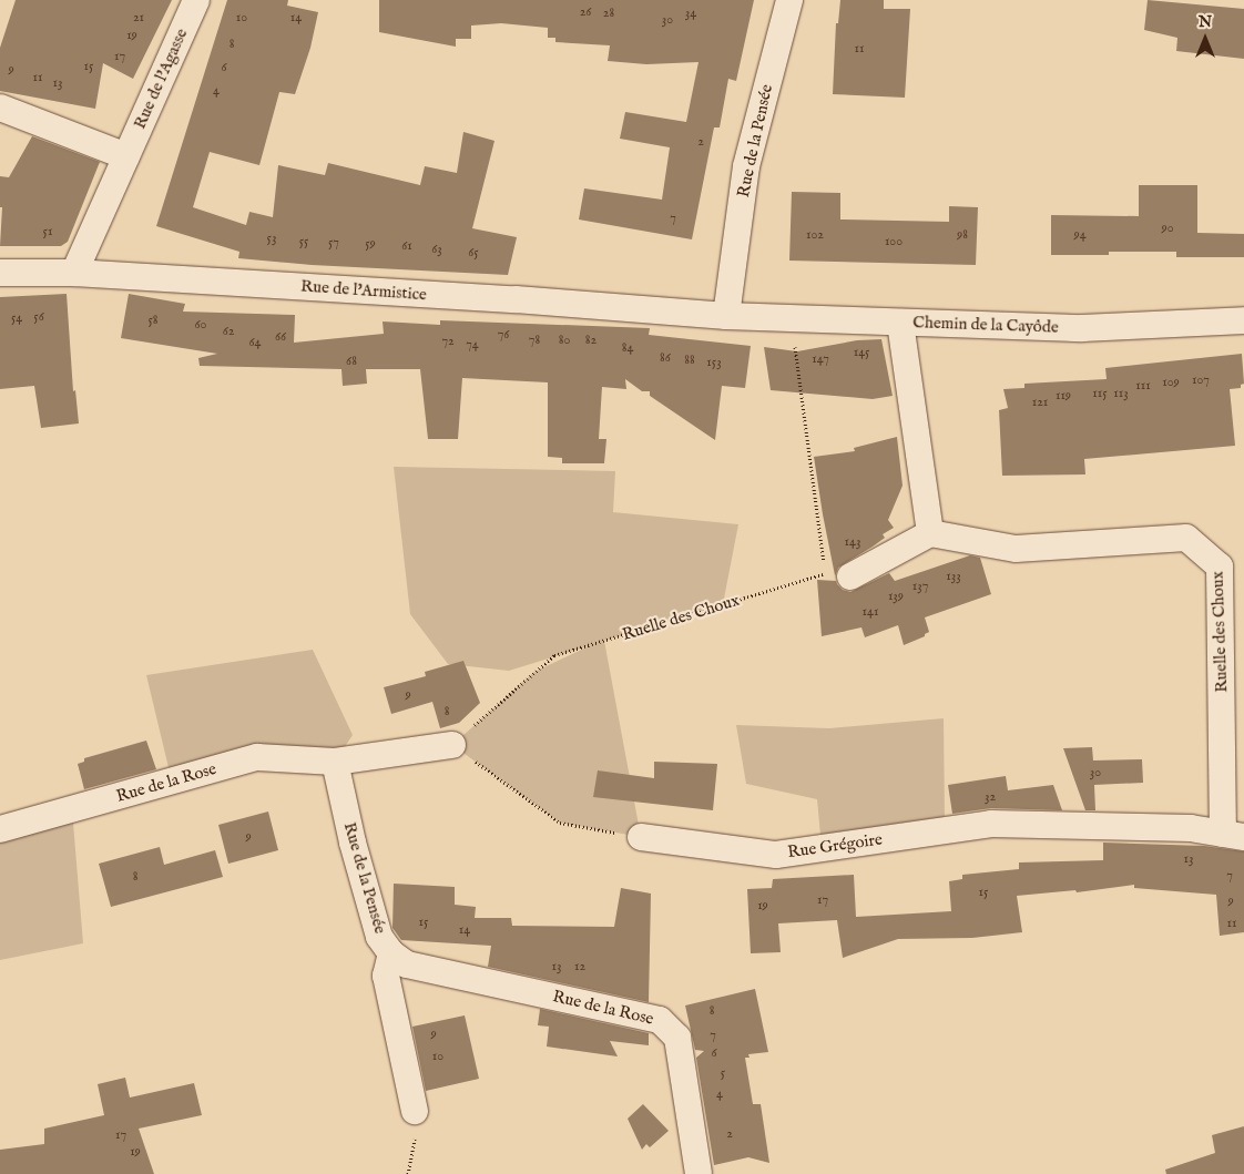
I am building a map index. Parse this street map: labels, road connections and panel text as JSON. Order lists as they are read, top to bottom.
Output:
{
  "streets": {
    "street": [
      "Rue de l'Agasse",
      "Rue de la Pensée",
      "Rue de l'Armistice",
      "Chemin de la Cayôde",
      "Ruelle des Choux",
      "Rue de la Rose",
      "Rue Grégoire"
    ]
  },
  "crossings": [
    ["Rue de l'Agasse", "Rue de l'Armistice"],
    ["Rue de la Pensée", "Rue de l'Armistice"],
    ["Rue de la Pensée", "Chemin de la Cayôde"],
    ["Rue de la Pensée", "Rue de la Rose"],
    ["Rue de l'Armistice", "Chemin de la Cayôde"],
    ["Ruelle des Choux", "Rue Grégoire"]
  ],
  "house_numbers": [
    "26",
    "28",
    "34",
    "21",
    "10",
    "14",
    "30",
    "19",
    "8",
    "11",
    "17",
    "15",
    "6",
    "9",
    "11",
    "13",
    "4",
    "2",
    "7",
    "90",
    "51",
    "102",
    "98",
    "94",
    "53",
    "55",
    "100",
    "57",
    "59",
    "61",
    "63",
    "65",
    "56",
    "54",
    "58",
    "60",
    "62",
    "76",
    "66",
    "78",
    "80",
    "82",
    "72",
    "64",
    "74",
    "84",
    "145",
    "86",
    "147",
    "88",
    "68",
    "153",
    "107",
    "109",
    "111",
    "115",
    "113",
    "119",
    "121",
    "143",
    "133",
    "137",
    "139",
    "141",
    "9",
    "8",
    "30",
    "32",
    "9",
    "13",
    "7",
    "8",
    "15",
    "17",
    "9",
    "19",
    "15",
    "11",
    "14",
    "13",
    "12",
    "8",
    "9",
    "7",
    "6",
    "10",
    "5",
    "4",
    "2",
    "17",
    "19"
  ],
  "north": "top"
}
